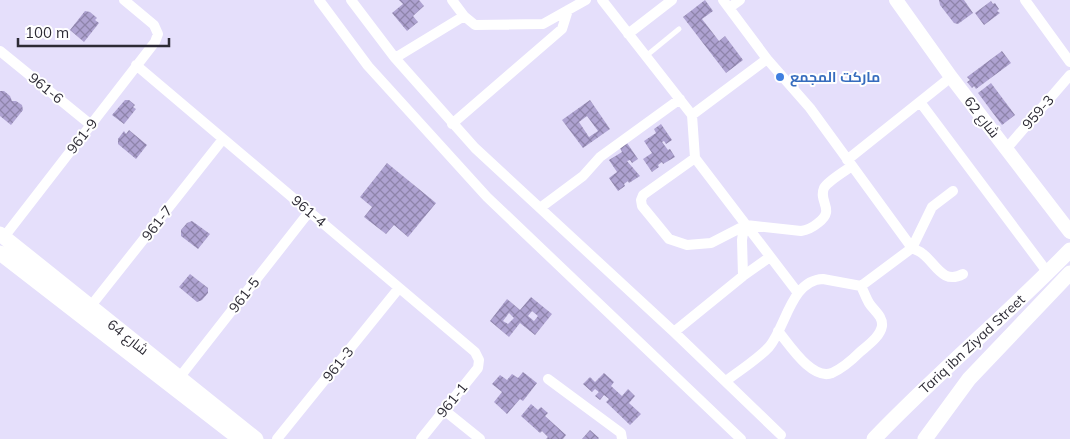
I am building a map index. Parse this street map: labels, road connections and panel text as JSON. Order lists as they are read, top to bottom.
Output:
{
  "streets": {
    "main road": ["شارع 64", "Tariq ibn Ziyad Street"],
    "street": [
      "961-6",
      "959-3",
      "شارع 62",
      "961-9",
      "961-4",
      "961-7",
      "961-5",
      "961-3",
      "961-1"
    ]
  },
  "crossings": [
    ["961-6", "961-9"],
    ["959-3", "شارع 62"],
    ["961-9", "961-4"],
    ["961-9", "شارع 64"],
    ["961-4", "961-7"],
    ["961-4", "961-5"],
    ["961-4", "961-3"],
    ["961-4", "961-1"],
    ["961-7", "شارع 64"],
    ["961-5", "شارع 64"]
  ],
  "places": ["ماركت المجمع"],
  "scale_bar": "100 m"
}
